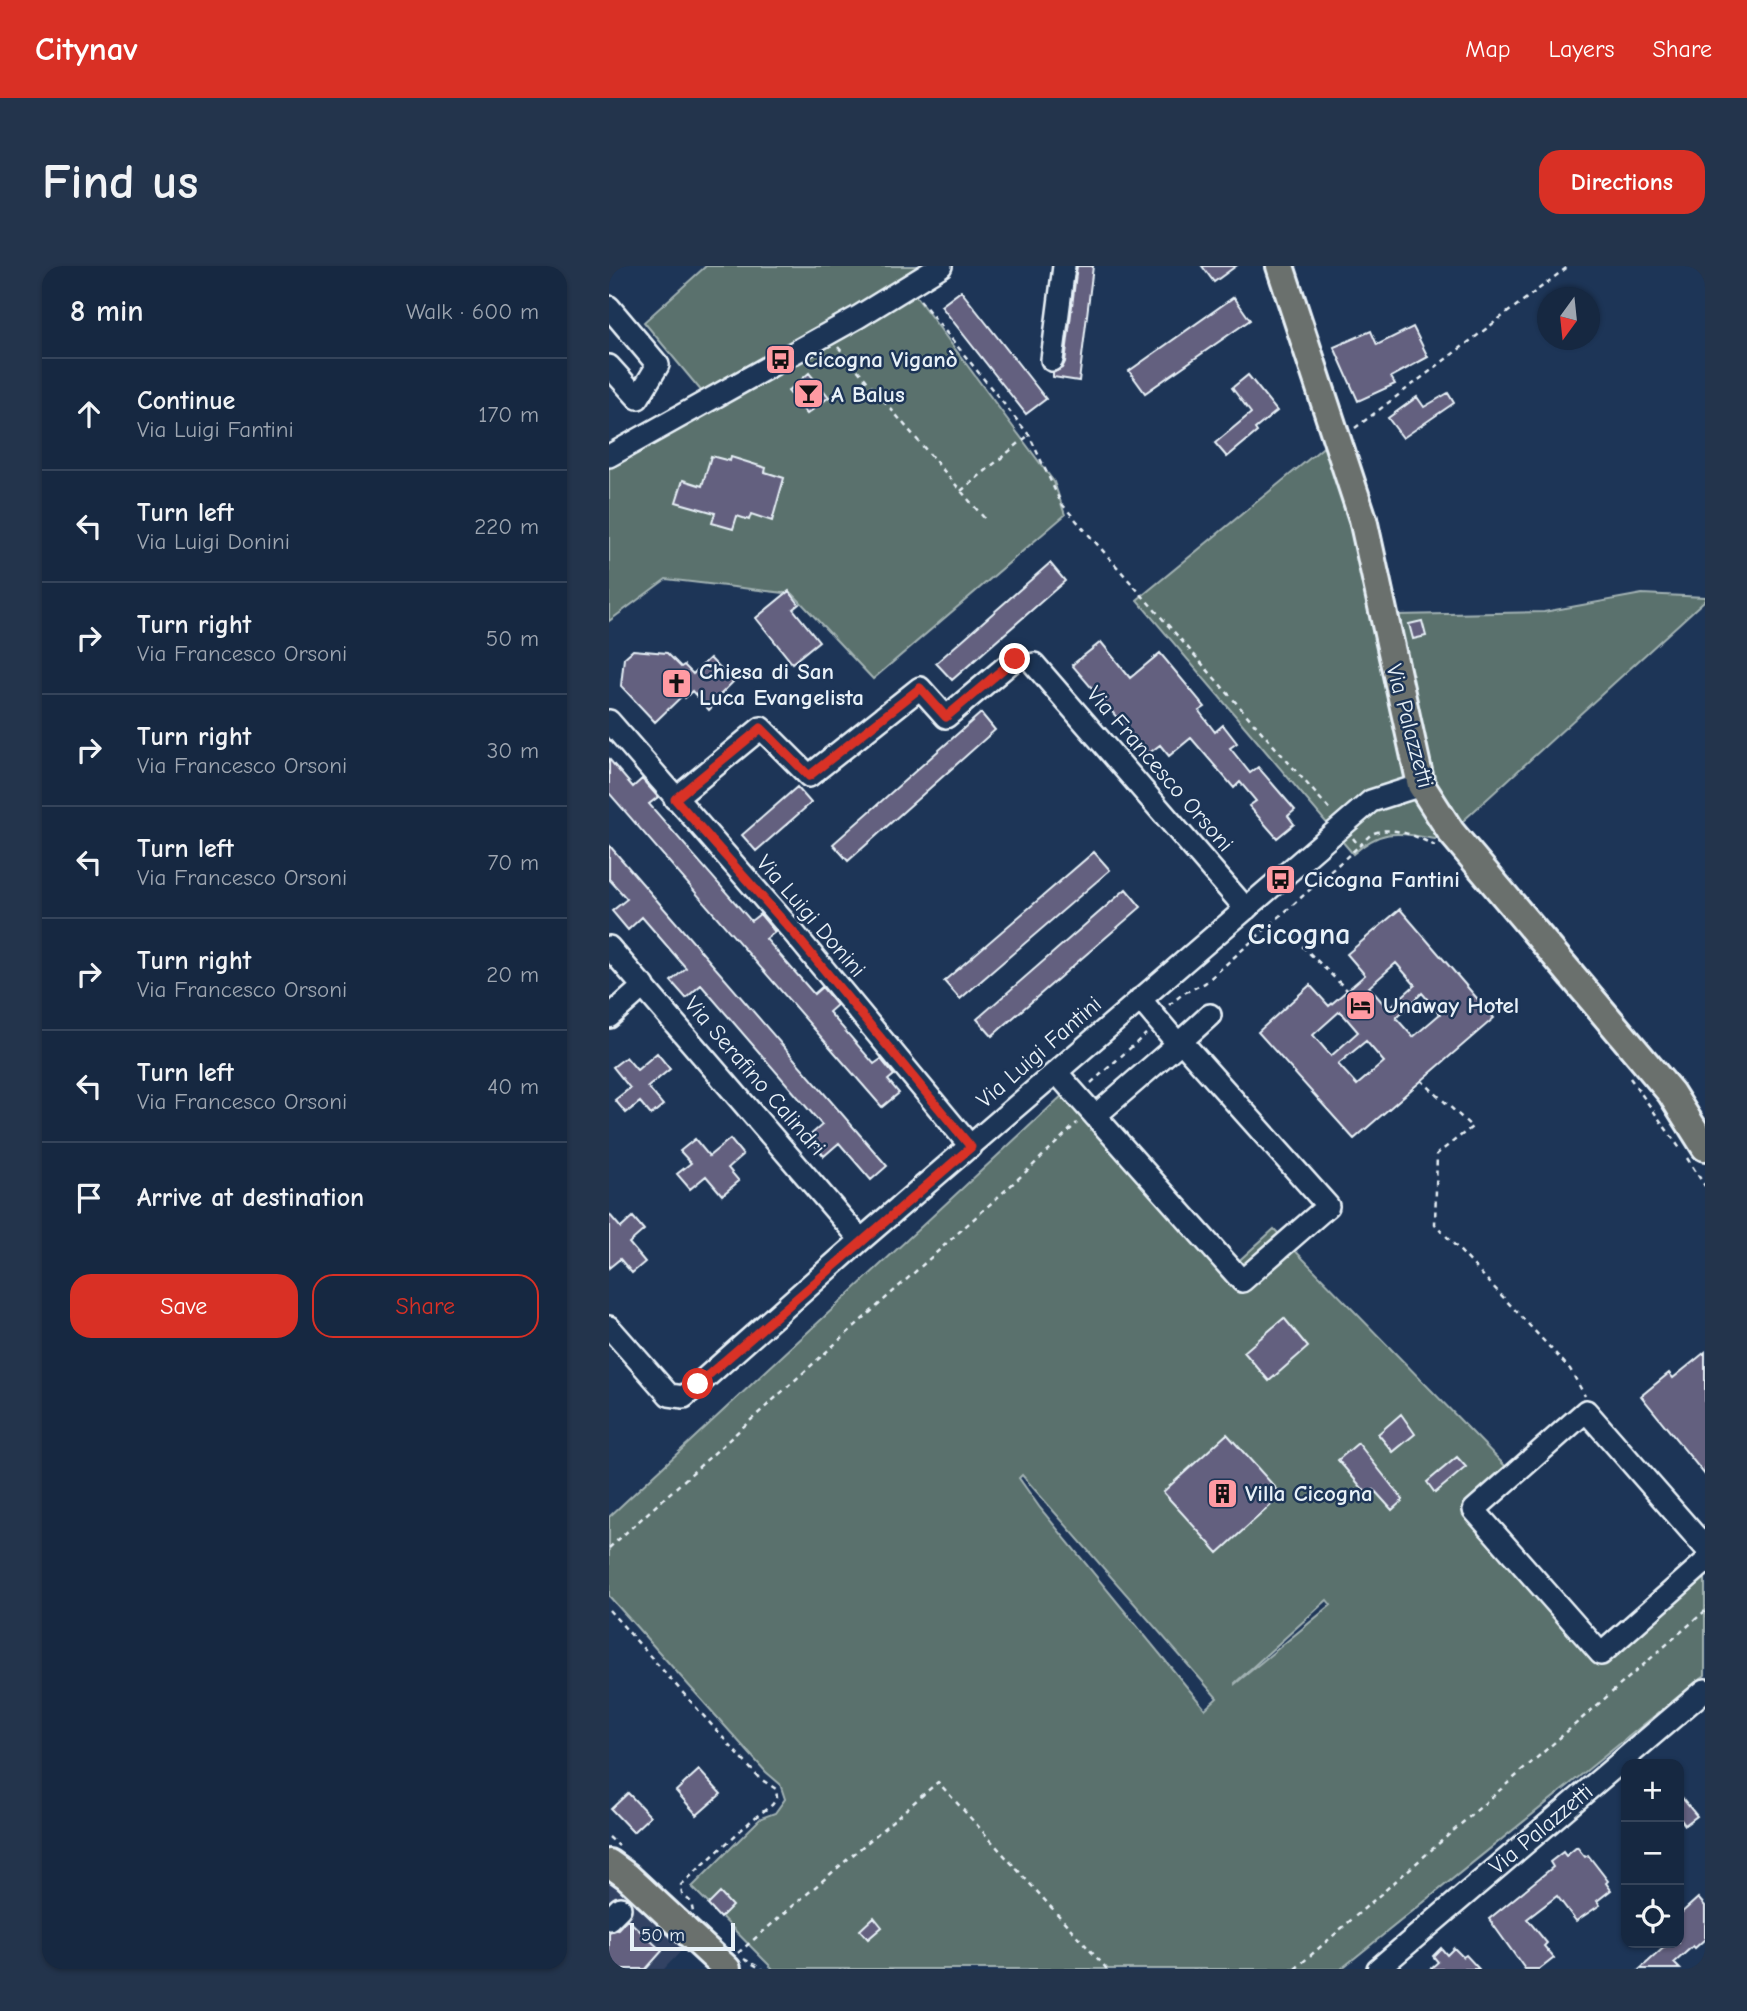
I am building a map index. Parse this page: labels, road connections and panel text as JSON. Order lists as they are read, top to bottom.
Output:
{
  "streets": {
    "main road": ["Via Palazzetti"],
    "street": [
      "Via Francesco Orsoni",
      "Via Luigi Donini",
      "Via Luigi Fantini",
      "Via Serafino Calindri"
    ]
  },
  "crossings": [
    ["Via Palazzetti", "Via Luigi Fantini"],
    ["Via Francesco Orsoni", "Via Luigi Donini"],
    ["Via Francesco Orsoni", "Via Luigi Fantini"],
    ["Via Luigi Donini", "Via Luigi Fantini"],
    ["Via Luigi Fantini", "Via Serafino Calindri"]
  ],
  "districts": ["Cicogna"],
  "places": {
    "bus stop": ["Cicogna Viganò", "Cicogna Fantini"],
    "bar": ["A Balus"],
    "church": ["Chiesa di San Luca Evangelista"],
    "hotel": ["Unaway Hotel"],
    "building": ["Villa Cicogna"]
  },
  "scale_bar": "50 m",
  "north": "bottom",
  "page": {
    "header": "Citynav",
    "nav": ["Map", "Layers", "Share"],
    "buttons": [
      "Directions",
      ["Save", "Share"]
    ],
    "title": "Find us",
    "heading": ["8 min", "Walk · 600 m"],
    "list": [
      ["Continue", "Via Luigi Fantini", "170 m"],
      ["Turn left", "Via Luigi Donini", "220 m"],
      ["Turn right", "Via Francesco Orsoni", "50 m"],
      ["Turn right", "Via Francesco Orsoni", "30 m"],
      ["Turn left", "Via Francesco Orsoni", "70 m"],
      ["Turn right", "Via Francesco Orsoni", "20 m"],
      ["Turn left", "Via Francesco Orsoni", "40 m"],
      "Arrive at destination"
    ],
    "map_buttons": ["+", "−"],
    "scale": "50 m"
  }
}
